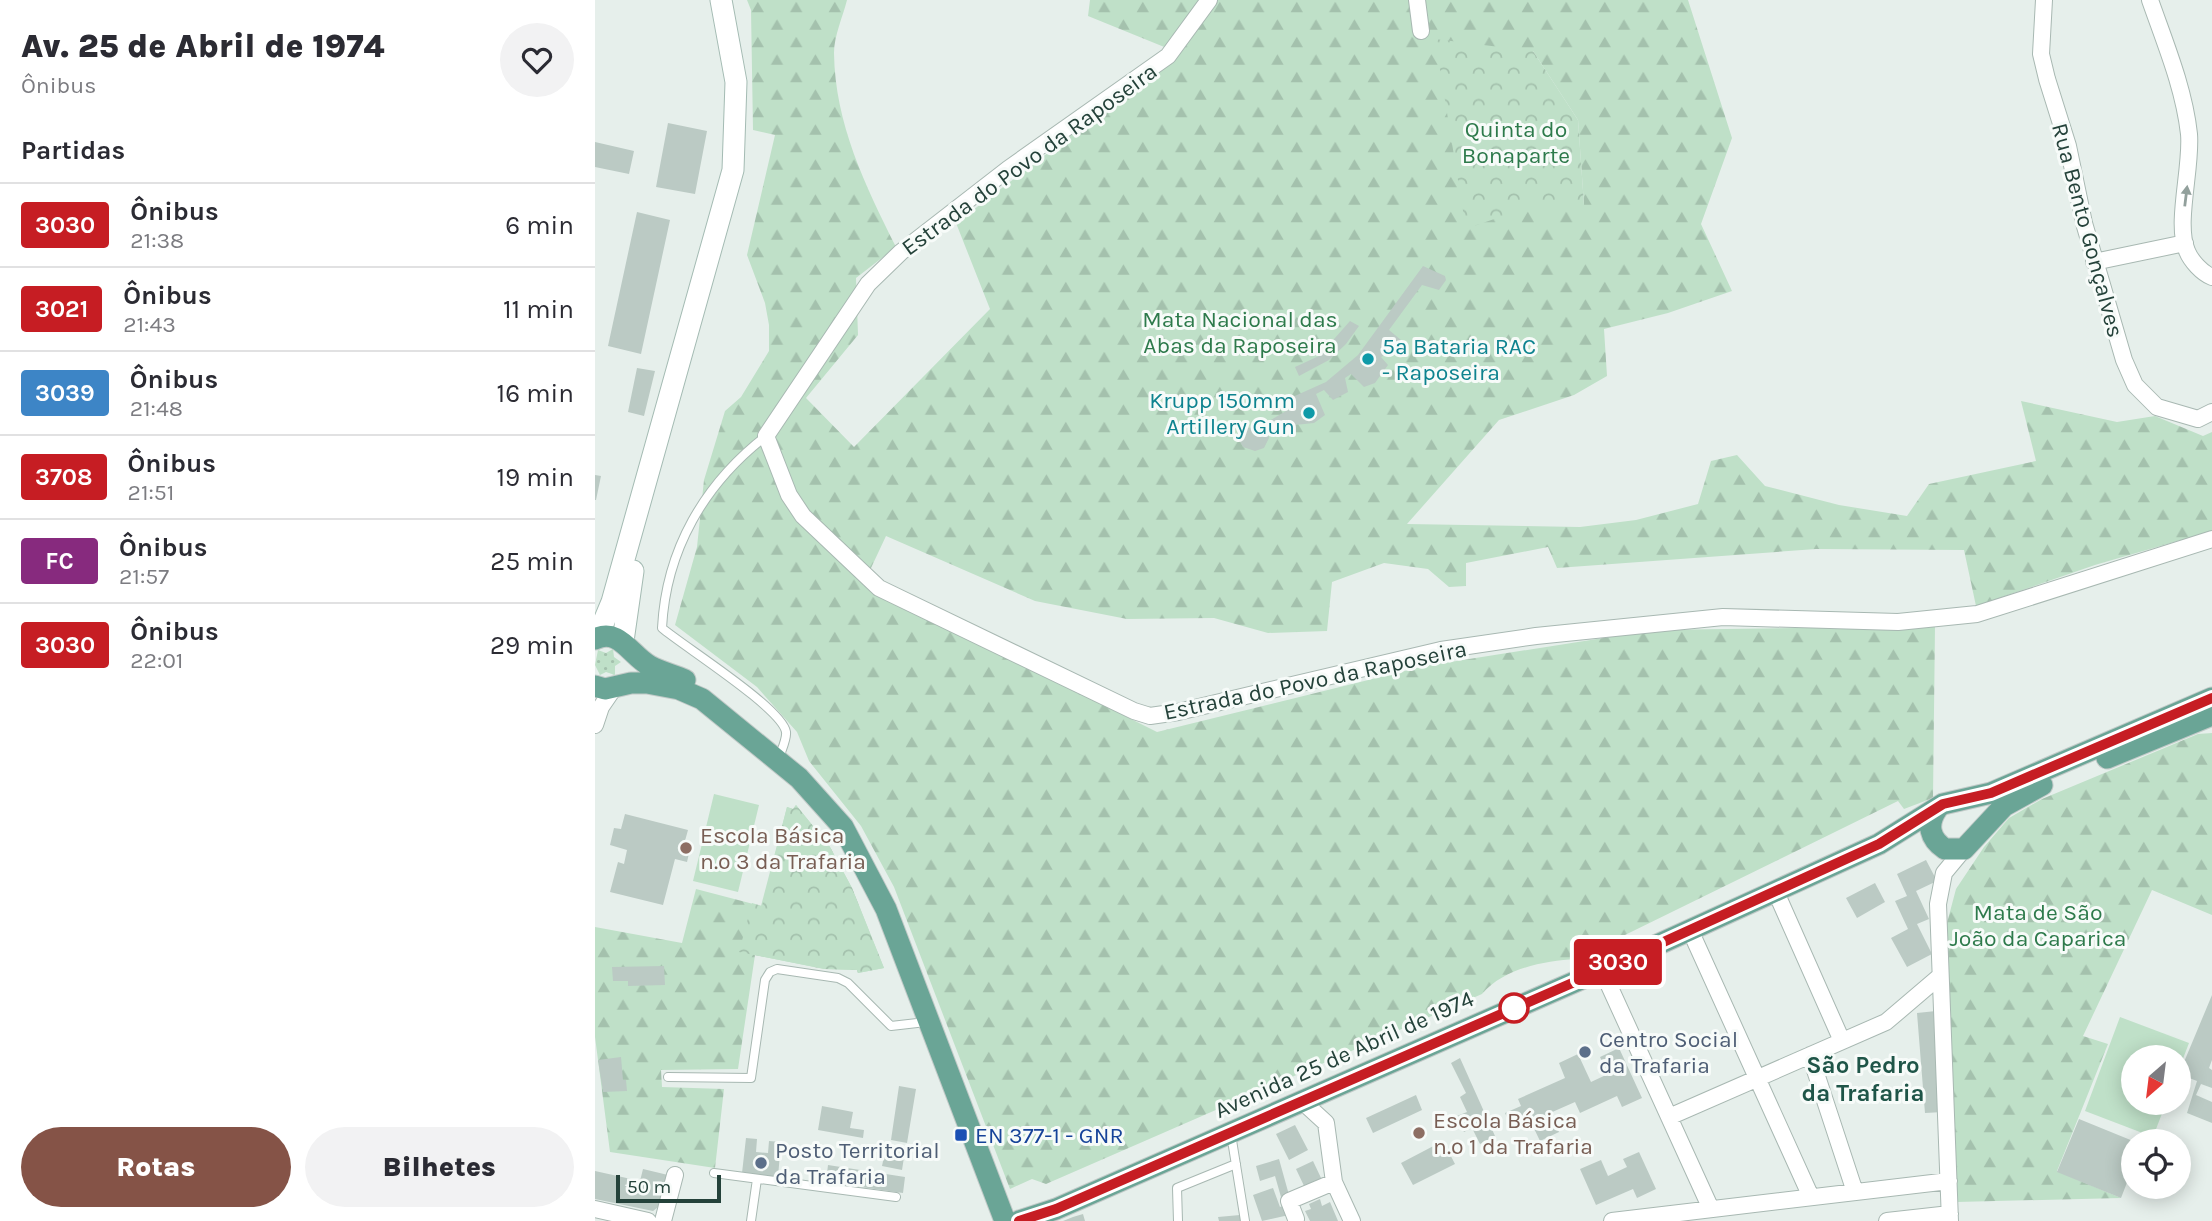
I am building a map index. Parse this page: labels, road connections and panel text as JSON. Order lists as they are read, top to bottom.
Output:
{
  "streets": {
    "main road": ["Avenida 25 de Abril de 1974"],
    "street": ["Estrada do Povo da Raposeira", "Rua Bento Gonçalves"]
  },
  "districts": ["São Pedro da Trafaria"],
  "parks": ["Quinta do Bonaparte", "Mata Nacional das Abas da Raposeira", "Mata de São João da Caparica"],
  "places": {
    "other": [
      "5ª Bataria RAC - Raposeira",
      "Krupp 150mm Artillery Gun",
      "Escola Básica n.º 3 da Trafaria",
      "Centro Social da Trafaria",
      "Escola Básica n.º 1 da Trafaria",
      "Posto Territorial da Trafaria"
    ],
    "transit": ["EN 377-1 - GNR"]
  },
  "lines": ["bus line 3030"],
  "scale_bar": "50 m",
  "north": "bottom left",
  "page": {
    "heading": [
      ["Av. 25 de Abril de 1974", "Ônibus"],
      "Partidas"
    ],
    "on_map": "3030",
    "list": [
      {
        "mark": "3030",
        "name": "Ônibus",
        "note": "21:38",
        "value": "6 min"
      },
      {
        "mark": "3021",
        "name": "Ônibus",
        "note": "21:43",
        "value": "11 min"
      },
      {
        "mark": "3039",
        "name": "Ônibus",
        "note": "21:48",
        "value": "16 min"
      },
      {
        "mark": "3708",
        "name": "Ônibus",
        "note": "21:51",
        "value": "19 min"
      },
      {
        "mark": "FC",
        "name": "Ônibus",
        "note": "21:57",
        "value": "25 min"
      },
      {
        "mark": "3030",
        "name": "Ônibus",
        "note": "22:01",
        "value": "29 min"
      }
    ],
    "buttons": ["Rotas", "Bilhetes"],
    "scale": "50 m"
  }
}
